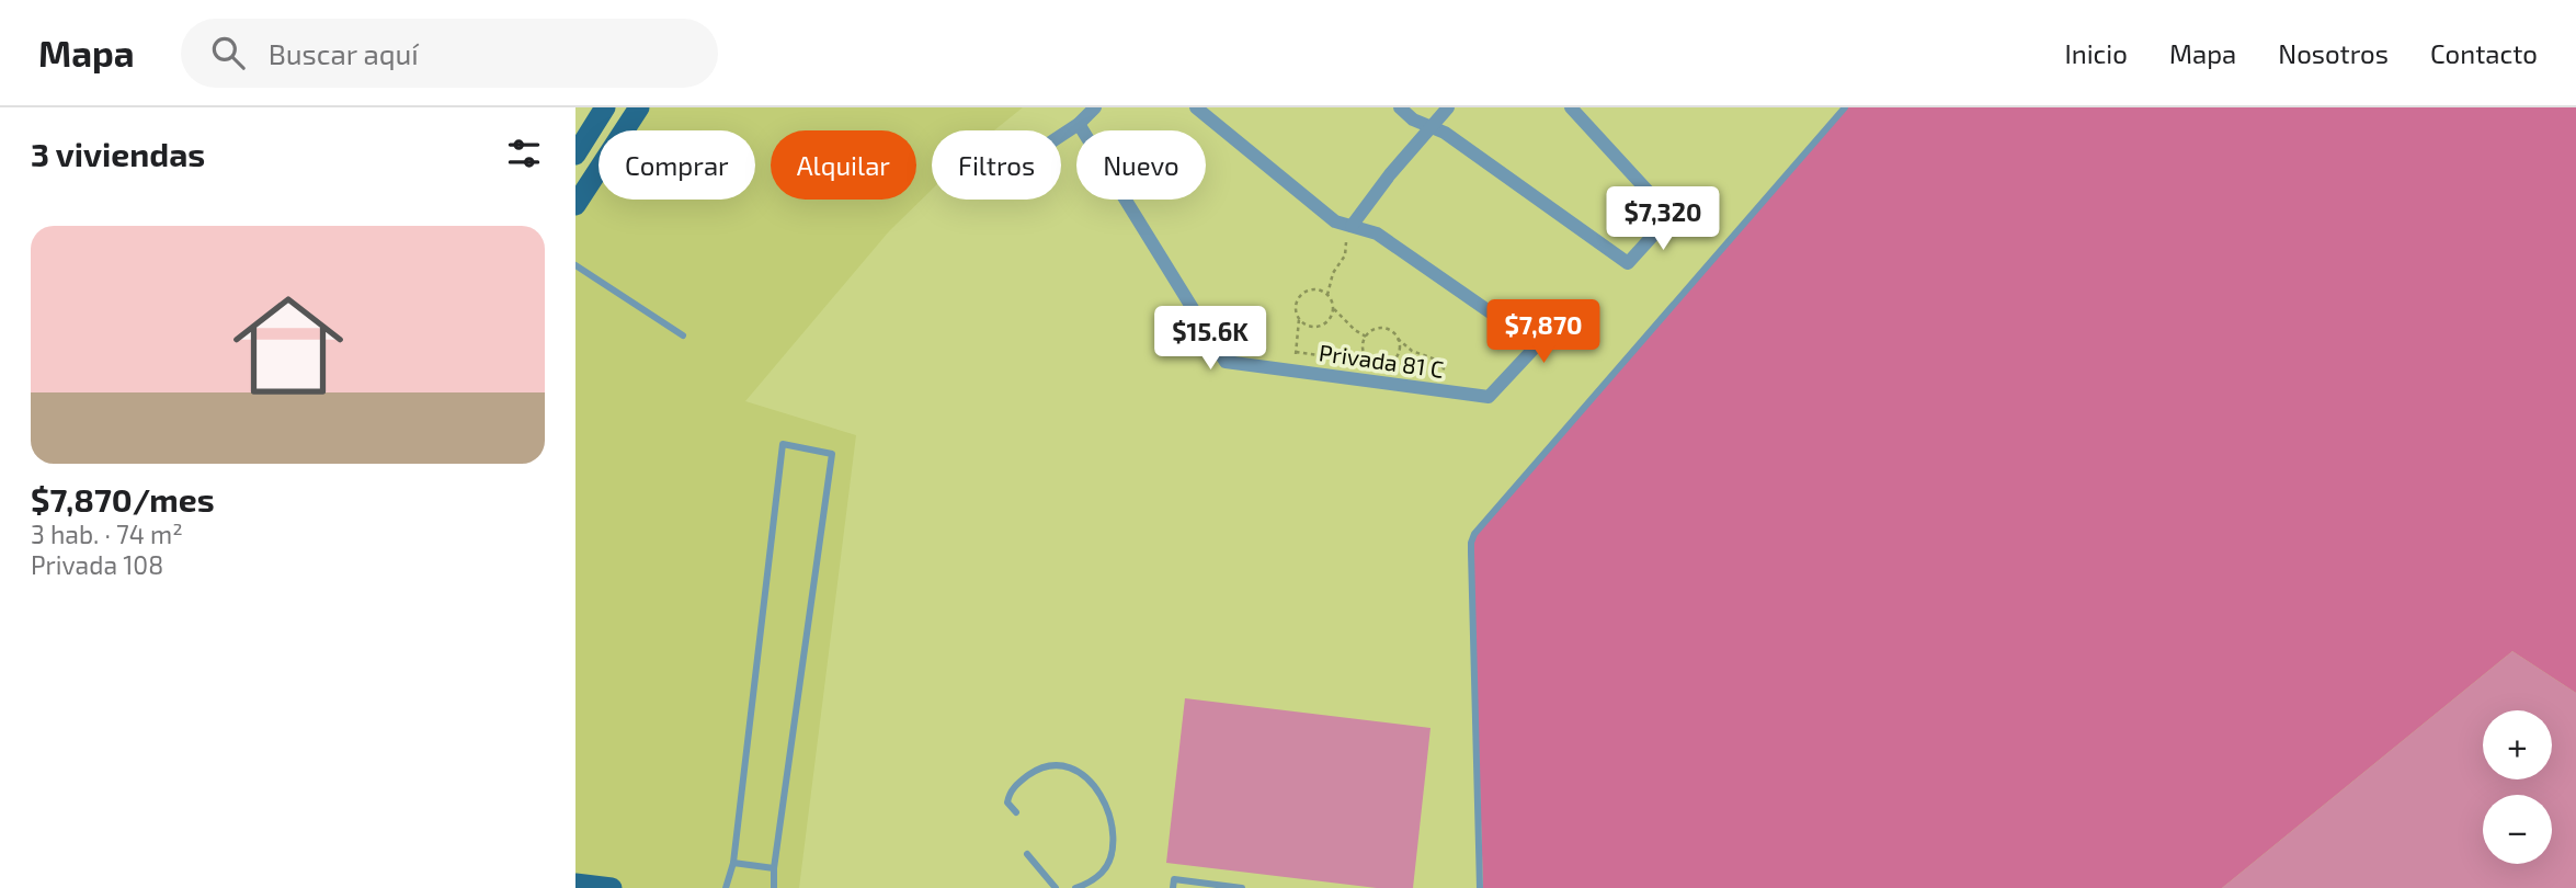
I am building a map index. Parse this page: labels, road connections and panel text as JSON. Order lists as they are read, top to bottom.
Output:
{
  "streets": {
    "street": ["Privada 81 C"]
  },
  "page": {
    "header": "Mapa",
    "search": "Buscar aquí",
    "nav": [
      "Inicio",
      "Mapa",
      "Nosotros",
      "Contacto"
    ],
    "heading": "3 viviendas",
    "chip": [
      "Comprar",
      "Alquilar",
      "Filtros",
      "Nuevo"
    ],
    "price": ["$7,320", "$7,870", "$15.6K"],
    "list": [
      {
        "name": "$7,870/mes",
        "note": "3 hab. · 74 m² · Privada 108"
      }
    ],
    "map_buttons": ["+", "−"]
  }
}
